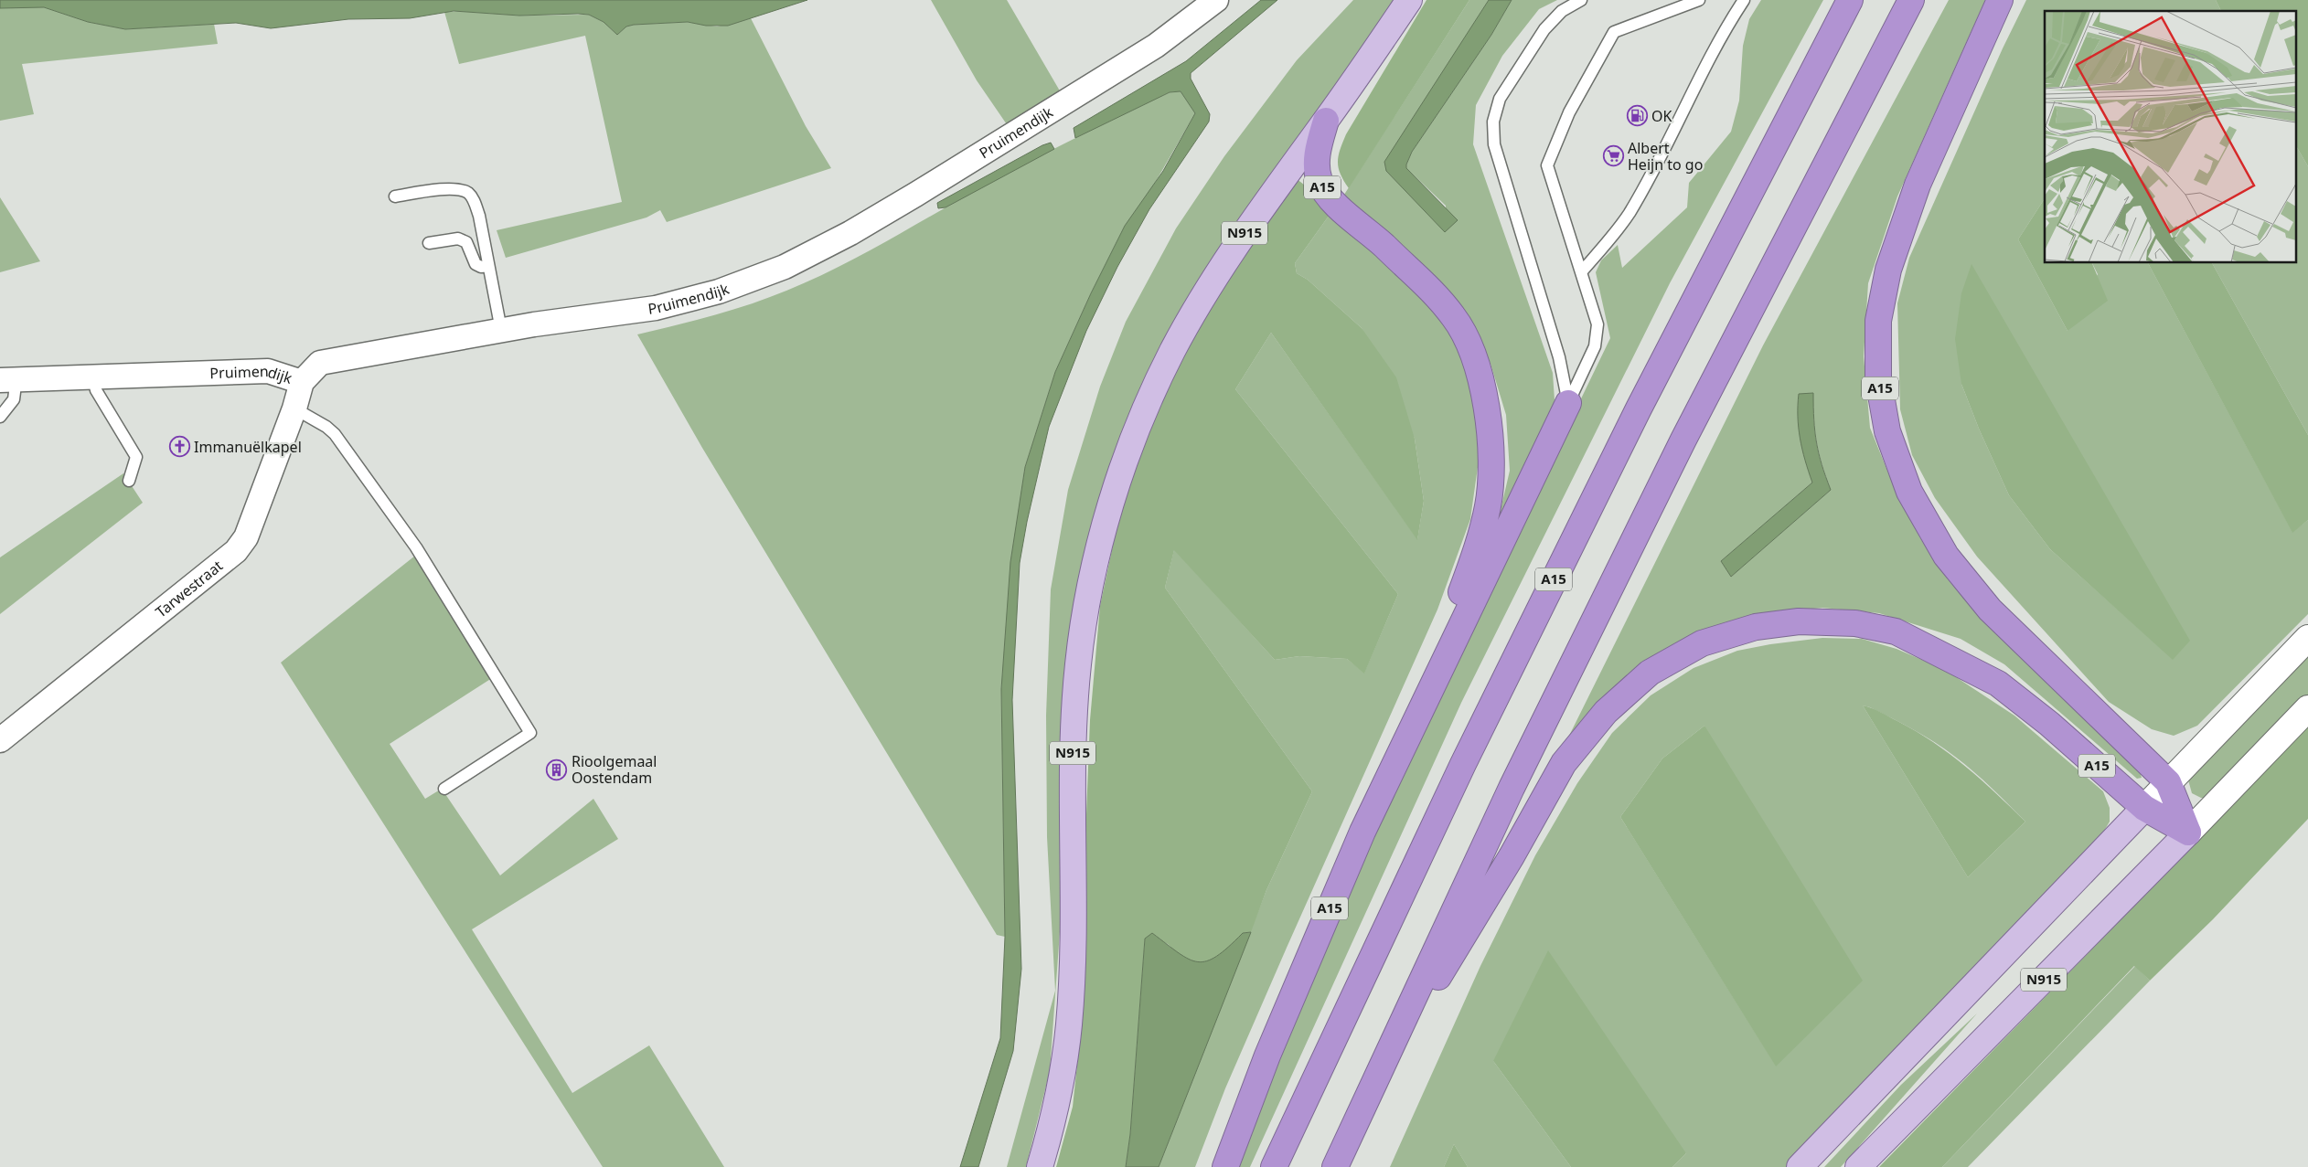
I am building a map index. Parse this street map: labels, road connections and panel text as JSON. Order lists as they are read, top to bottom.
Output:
{
  "streets": {
    "highway": ["A15"],
    "main road": ["N915"],
    "street": ["Pruimendijk", "Tarwestraat"]
  },
  "crossings": [
    ["Pruimendijk", "Tarwestraat"],
    ["A15", "N915"]
  ],
  "places": {
    "fuel station": ["OK"],
    "supermarket": ["Albert Heijn to go"],
    "church": ["Immanuëlkapel"],
    "building": ["Rioolgemaal Oostendam"]
  }
}
